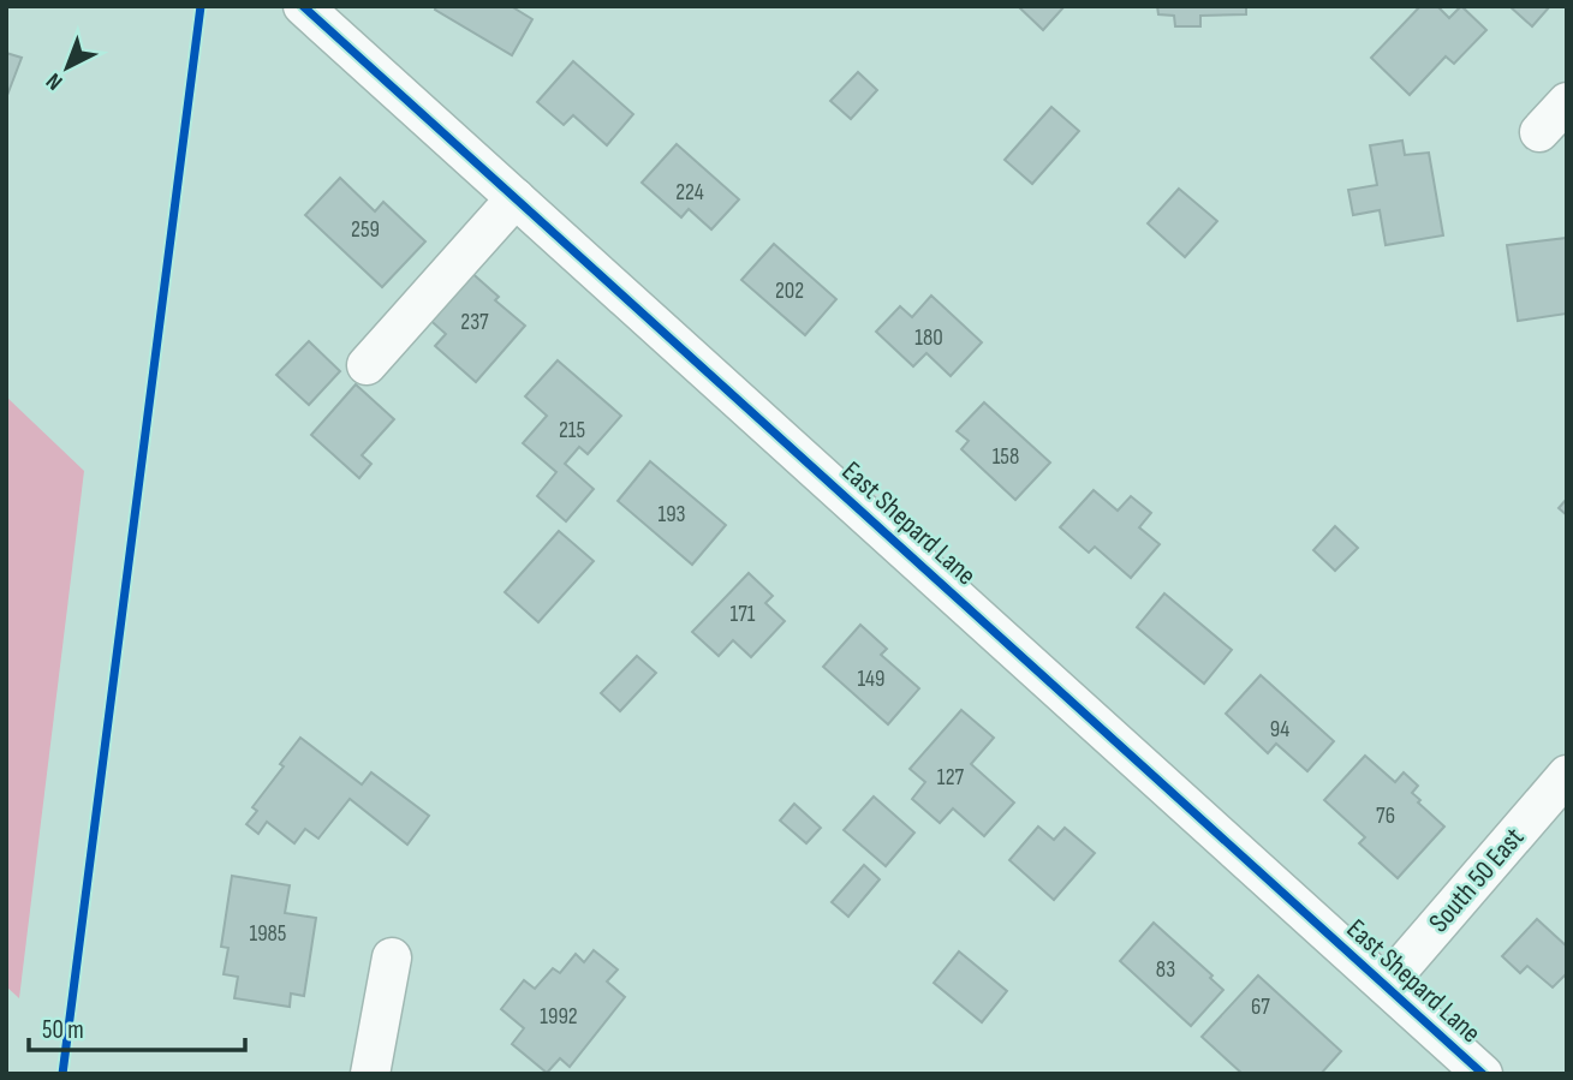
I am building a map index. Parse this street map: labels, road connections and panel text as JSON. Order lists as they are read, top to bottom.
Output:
{
  "streets": {
    "street": ["East Shepard Lane", "South 50 East"]
  },
  "crossings": [
    ["East Shepard Lane", "South 50 East"]
  ],
  "house_numbers": [
    "224",
    "259",
    "202",
    "237",
    "180",
    "215",
    "158",
    "193",
    "171",
    "149",
    "94",
    "127",
    "76",
    "1985",
    "83",
    "67",
    "1992"
  ],
  "scale_bar": "50 m",
  "north": "bottom left"
}
